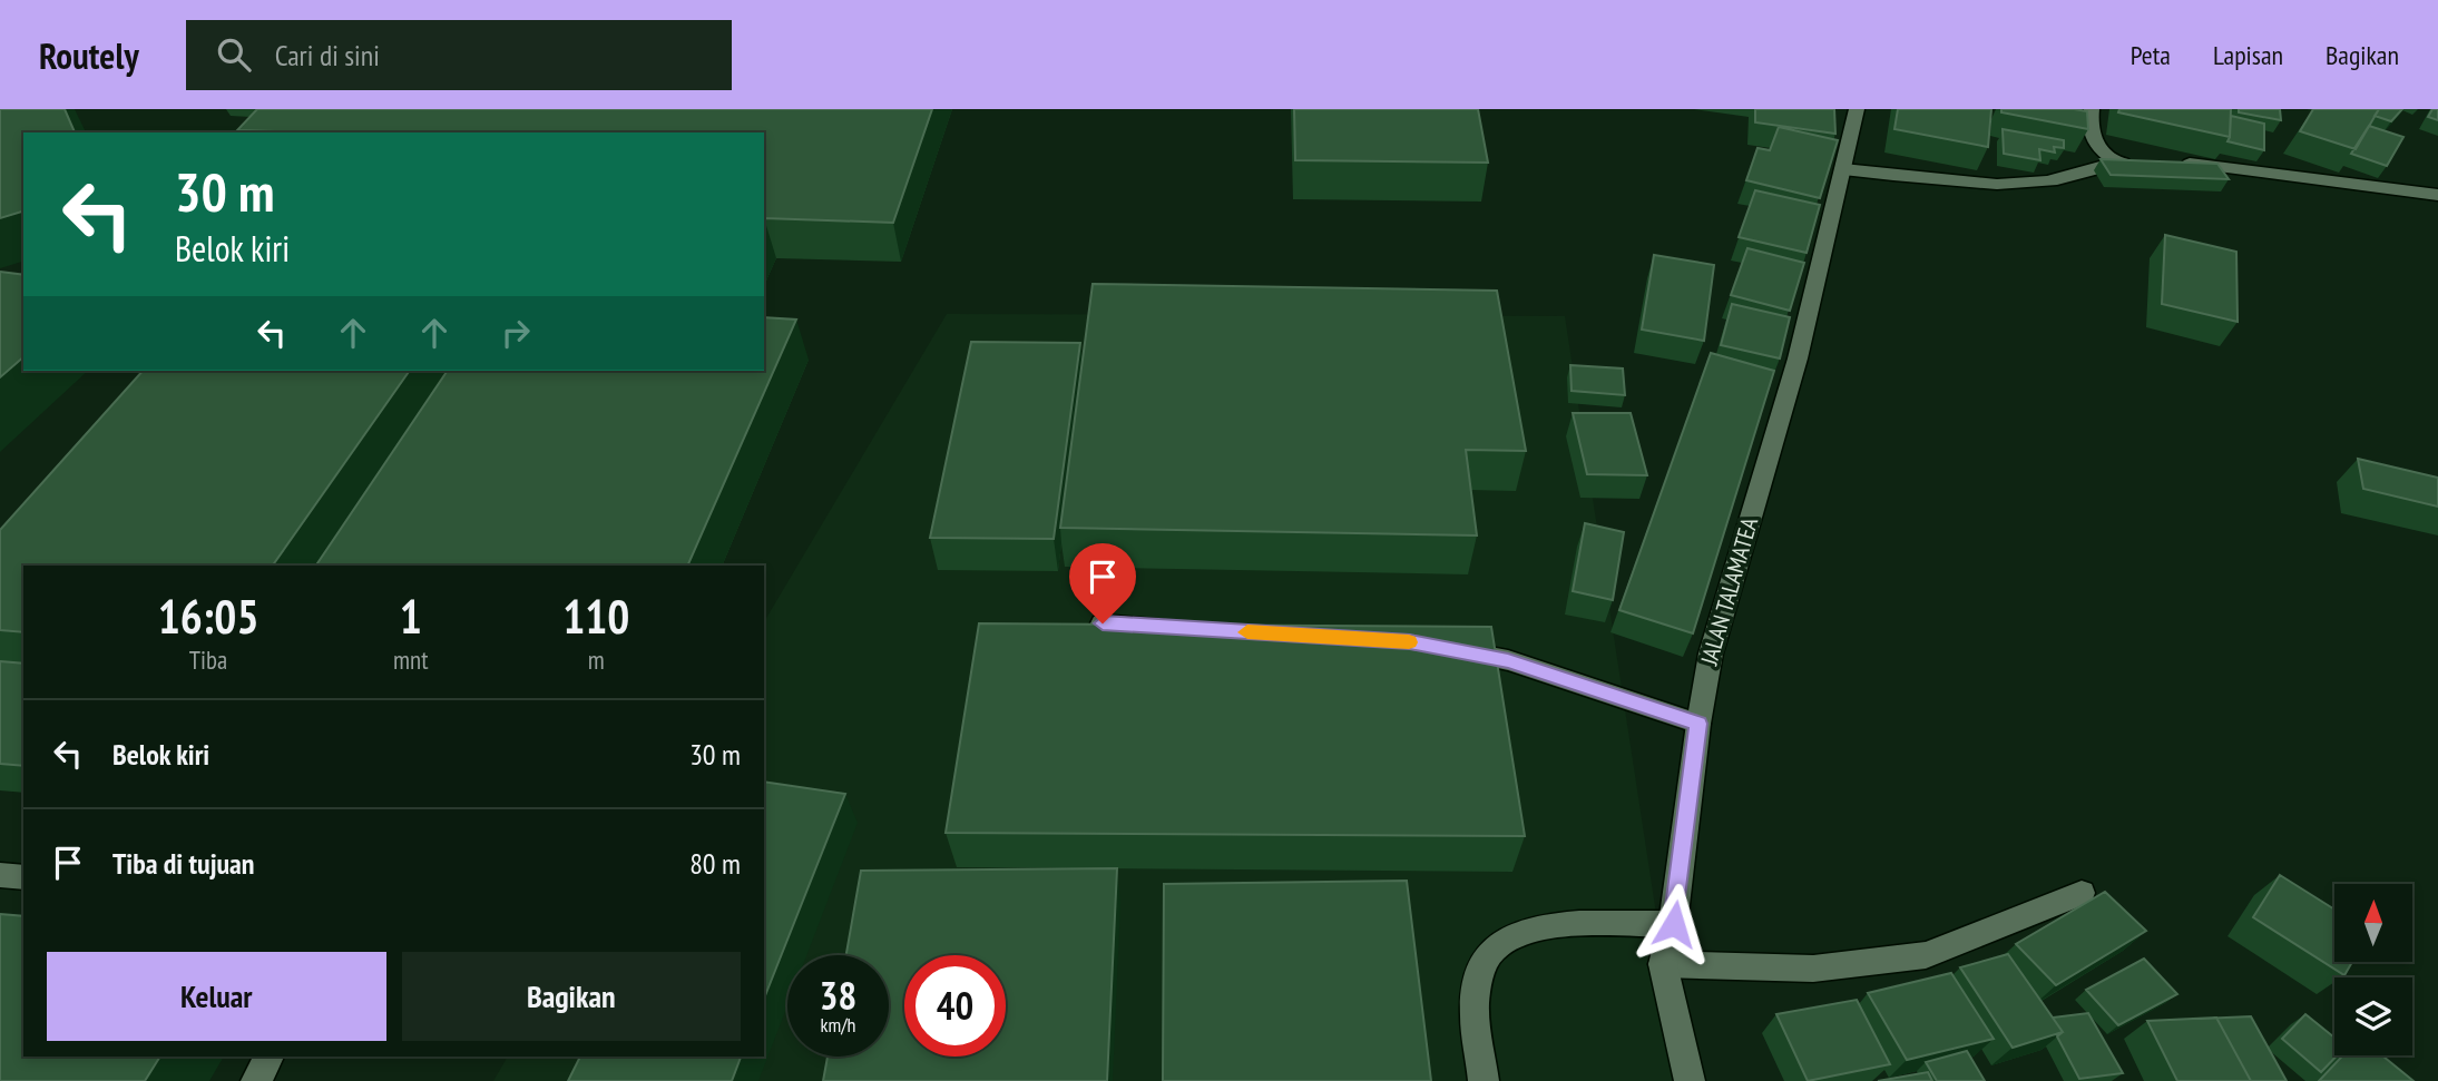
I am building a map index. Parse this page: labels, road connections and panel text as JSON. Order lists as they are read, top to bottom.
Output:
{
  "streets": {
    "street": ["JALAN TALAMATEA"]
  },
  "north": "top",
  "page": {
    "header": "Routely",
    "search": "Cari di sini",
    "nav": ["Peta", "Lapisan", "Bagikan"],
    "turn": ["30 m", "Belok kiri"],
    "eta": [
      "16:05",
      "Tiba",
      "1",
      "mnt",
      "110",
      "m"
    ],
    "list": [
      {
        "name": "Belok kiri",
        "value": "30 m"
      },
      {
        "name": "Tiba di tujuan",
        "value": "80 m"
      }
    ],
    "buttons": ["Keluar", "Bagikan"],
    "speed": "38 km/h",
    "limit": "40"
  }
}
